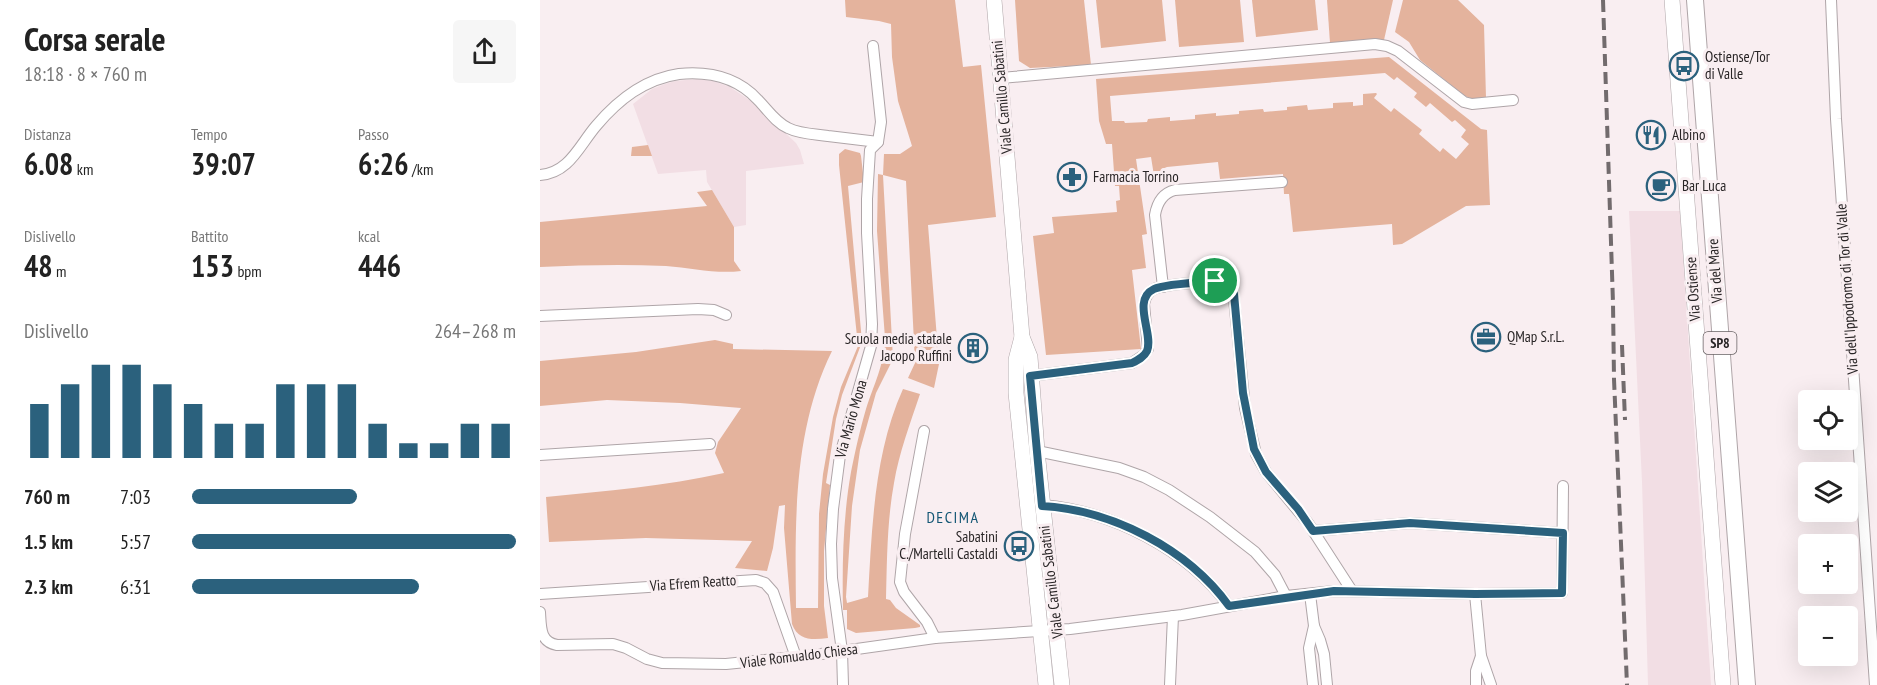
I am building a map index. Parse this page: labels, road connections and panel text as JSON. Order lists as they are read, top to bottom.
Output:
{
  "streets": {
    "main road": ["Via del Mare", "SP8"],
    "street": [
      "Viale Camillo Sabatini",
      "Via Ostiense",
      "Via dell'Ippodromo di Tor di Valle",
      "Via Mario Mona",
      "Via Efrem Reatto",
      "Viale Romualdo Chiesa"
    ]
  },
  "crossings": [
    ["Viale Camillo Sabatini", "Viale Romualdo Chiesa"],
    ["Via Mario Mona", "Viale Romualdo Chiesa"],
    ["Via Efrem Reatto", "Viale Romualdo Chiesa"]
  ],
  "districts": ["DECIMA"],
  "places": {
    "bus stop": ["Ostiense/Tor di Valle", "Sabatini C./Martelli Castaldi"],
    "restaurant": ["Albino"],
    "pharmacy": ["Farmacia Torrino"],
    "cafe": ["Bar Luca"],
    "office": ["QMap S.r.L."],
    "building": ["Scuola media statale Jacopo Ruffini"]
  },
  "page": {
    "heading": ["Corsa serale", "18:18 · 8 × 760 m"],
    "stats": [
      ["Distanza", "6.08 km"],
      ["Tempo", "39:07"],
      ["Passo", "6:26 /km"],
      ["Dislivello", "48 m"],
      ["Battito", "153 bpm"],
      ["kcal", "446"]
    ],
    "chart": ["Dislivello", "264–268 m"],
    "map_buttons": ["+", "−"],
    "list": [
      {
        "name": "760 m",
        "note": "7:03"
      },
      {
        "name": "1.5 km",
        "note": "5:57"
      },
      {
        "name": "2.3 km",
        "note": "6:31"
      }
    ]
  }
}
